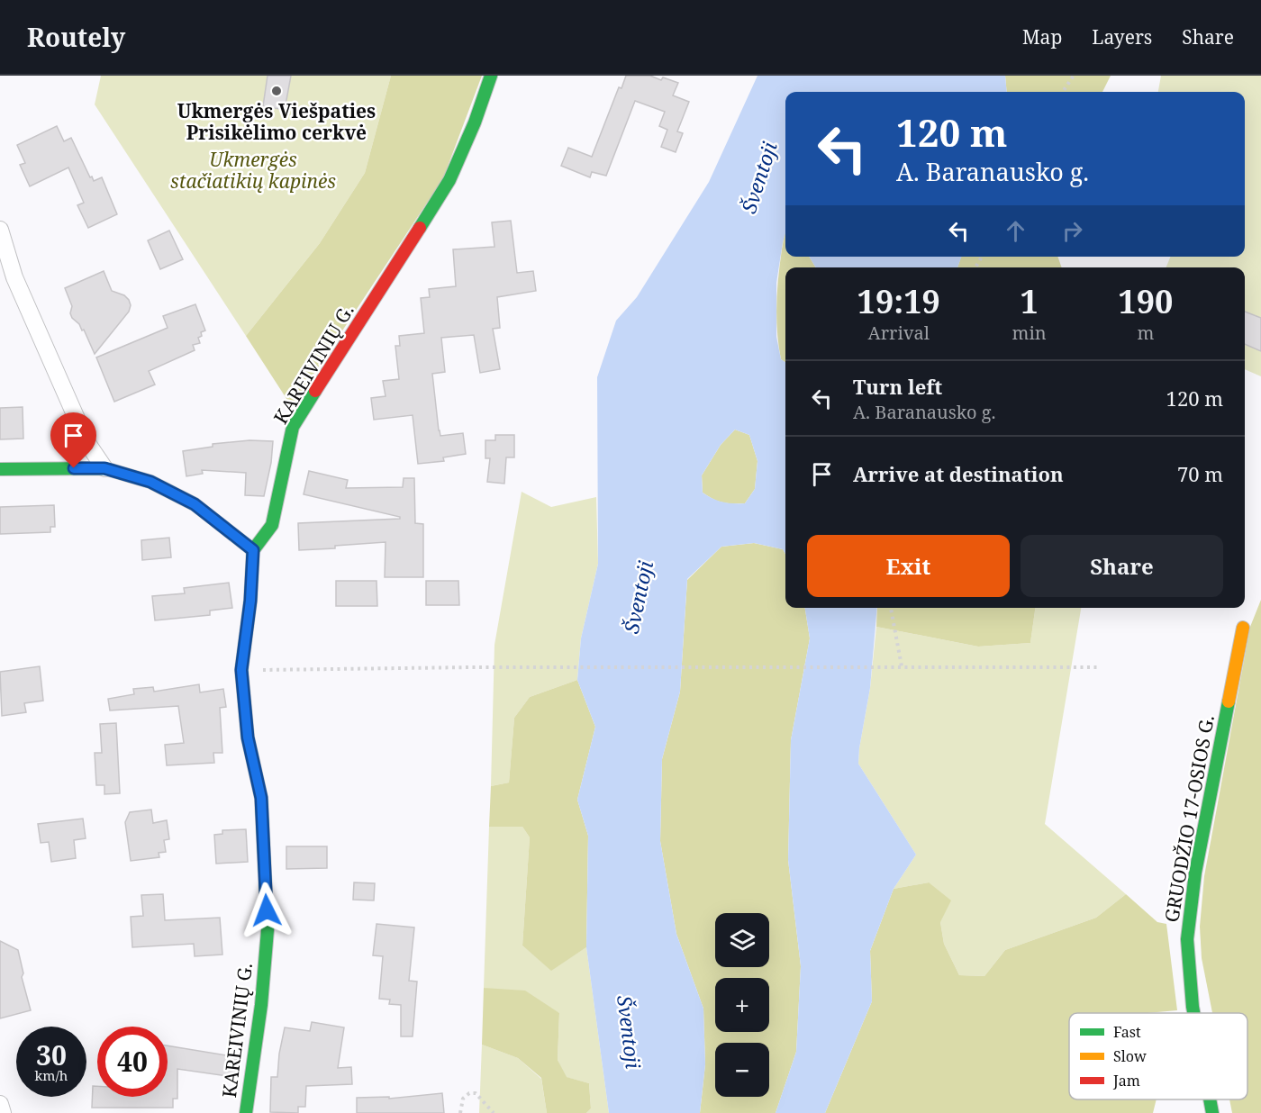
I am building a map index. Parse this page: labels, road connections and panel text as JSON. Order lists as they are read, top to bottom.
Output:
{
  "streets": {
    "street": ["KAREIVINIŲ G.", "GRUODŽIO 17-OSIOS G."]
  },
  "water": ["Šventoji"],
  "parks": ["Ukmergės stačiatikių kapinės"],
  "places": ["Ukmergės Viešpaties Prisikėlimo cerkvė"],
  "legend": ["Fast", "Slow", "Jam"],
  "page": {
    "header": "Routely",
    "nav": ["Map", "Layers", "Share"],
    "turn": ["120 m", "A. Baranausko g."],
    "eta": [
      "19:19",
      "Arrival",
      "1",
      "min",
      "190",
      "m"
    ],
    "list": [
      {
        "name": "Turn left",
        "note": "A. Baranausko g.",
        "value": "120 m"
      },
      {
        "name": "Arrive at destination",
        "value": "70 m"
      }
    ],
    "buttons": ["Exit", "Share"],
    "map_buttons": ["+", "−"],
    "speed": "30 km/h",
    "limit": "40"
  }
}
